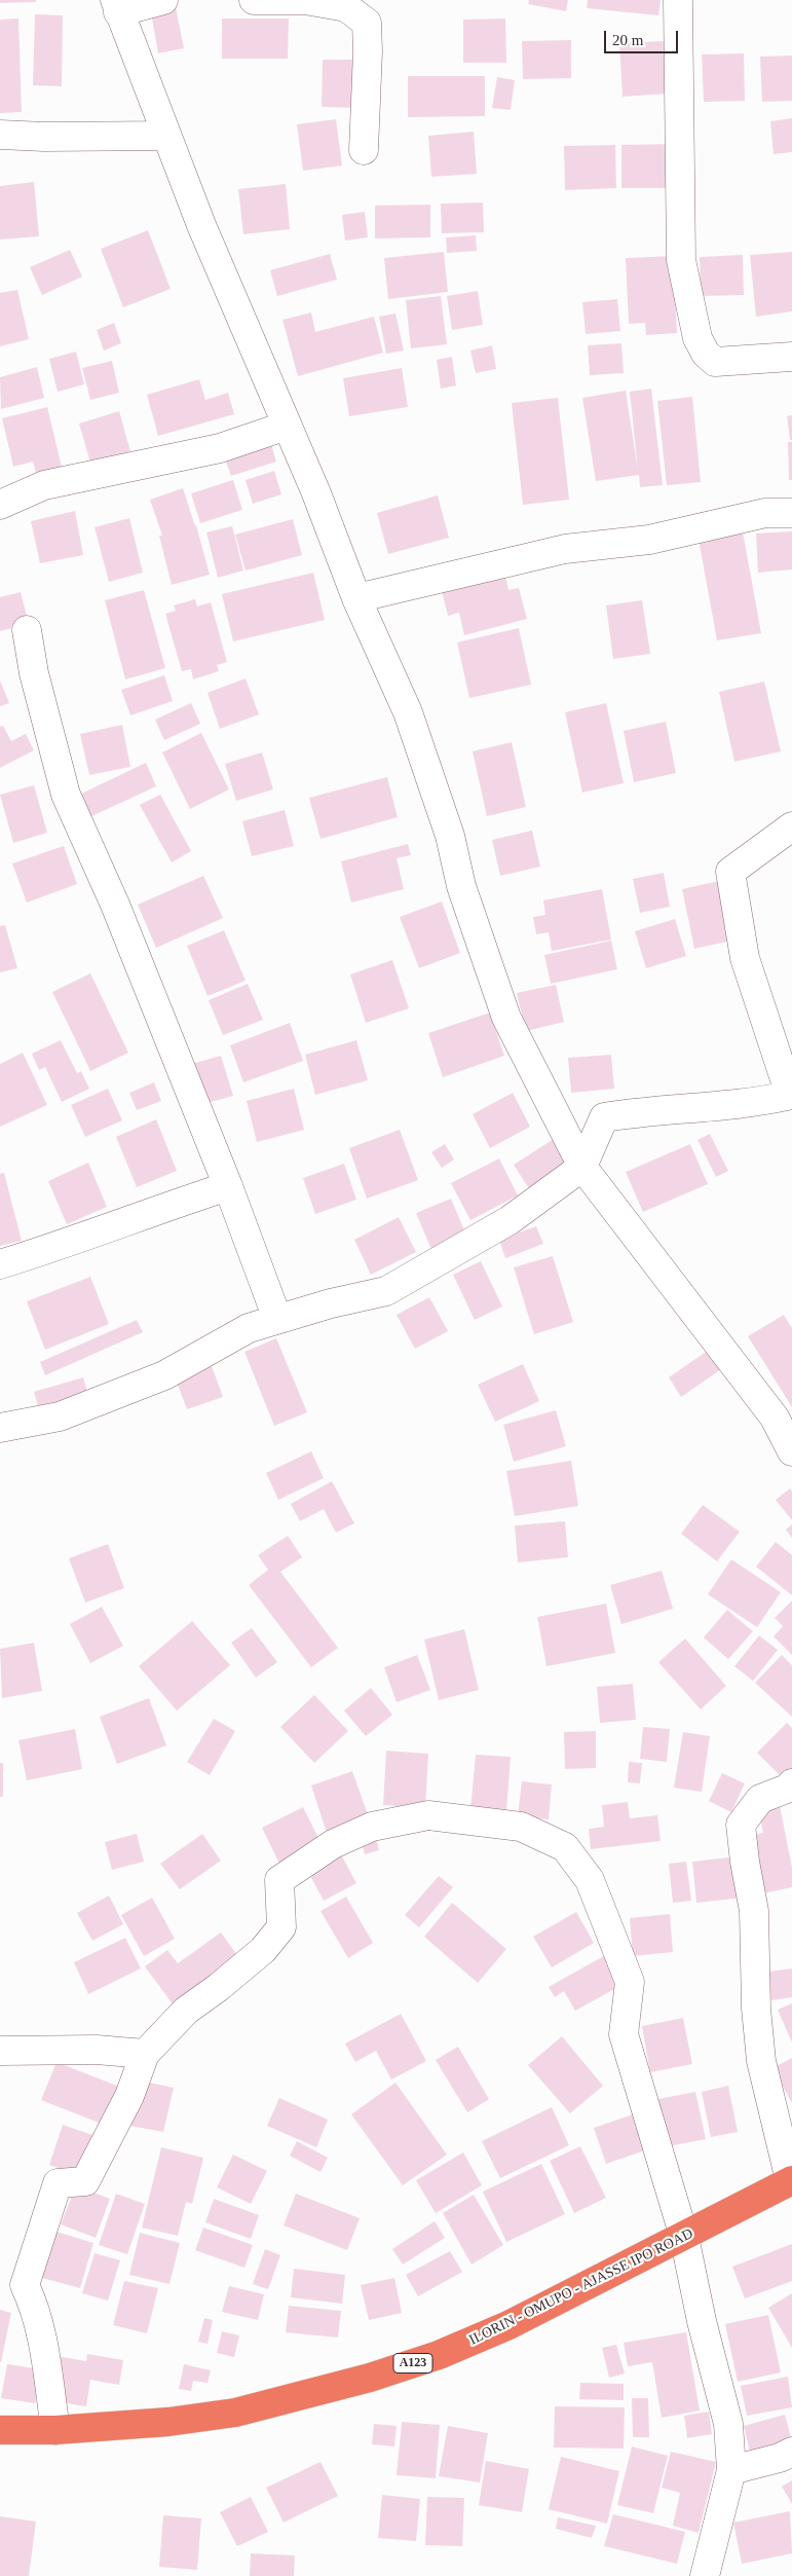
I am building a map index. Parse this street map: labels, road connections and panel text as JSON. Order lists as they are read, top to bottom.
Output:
{
  "streets": {
    "highway": ["ILORIN - OMUPO - AJASSE IPO ROAD", "A123"]
  },
  "scale_bar": "20 m"
}
